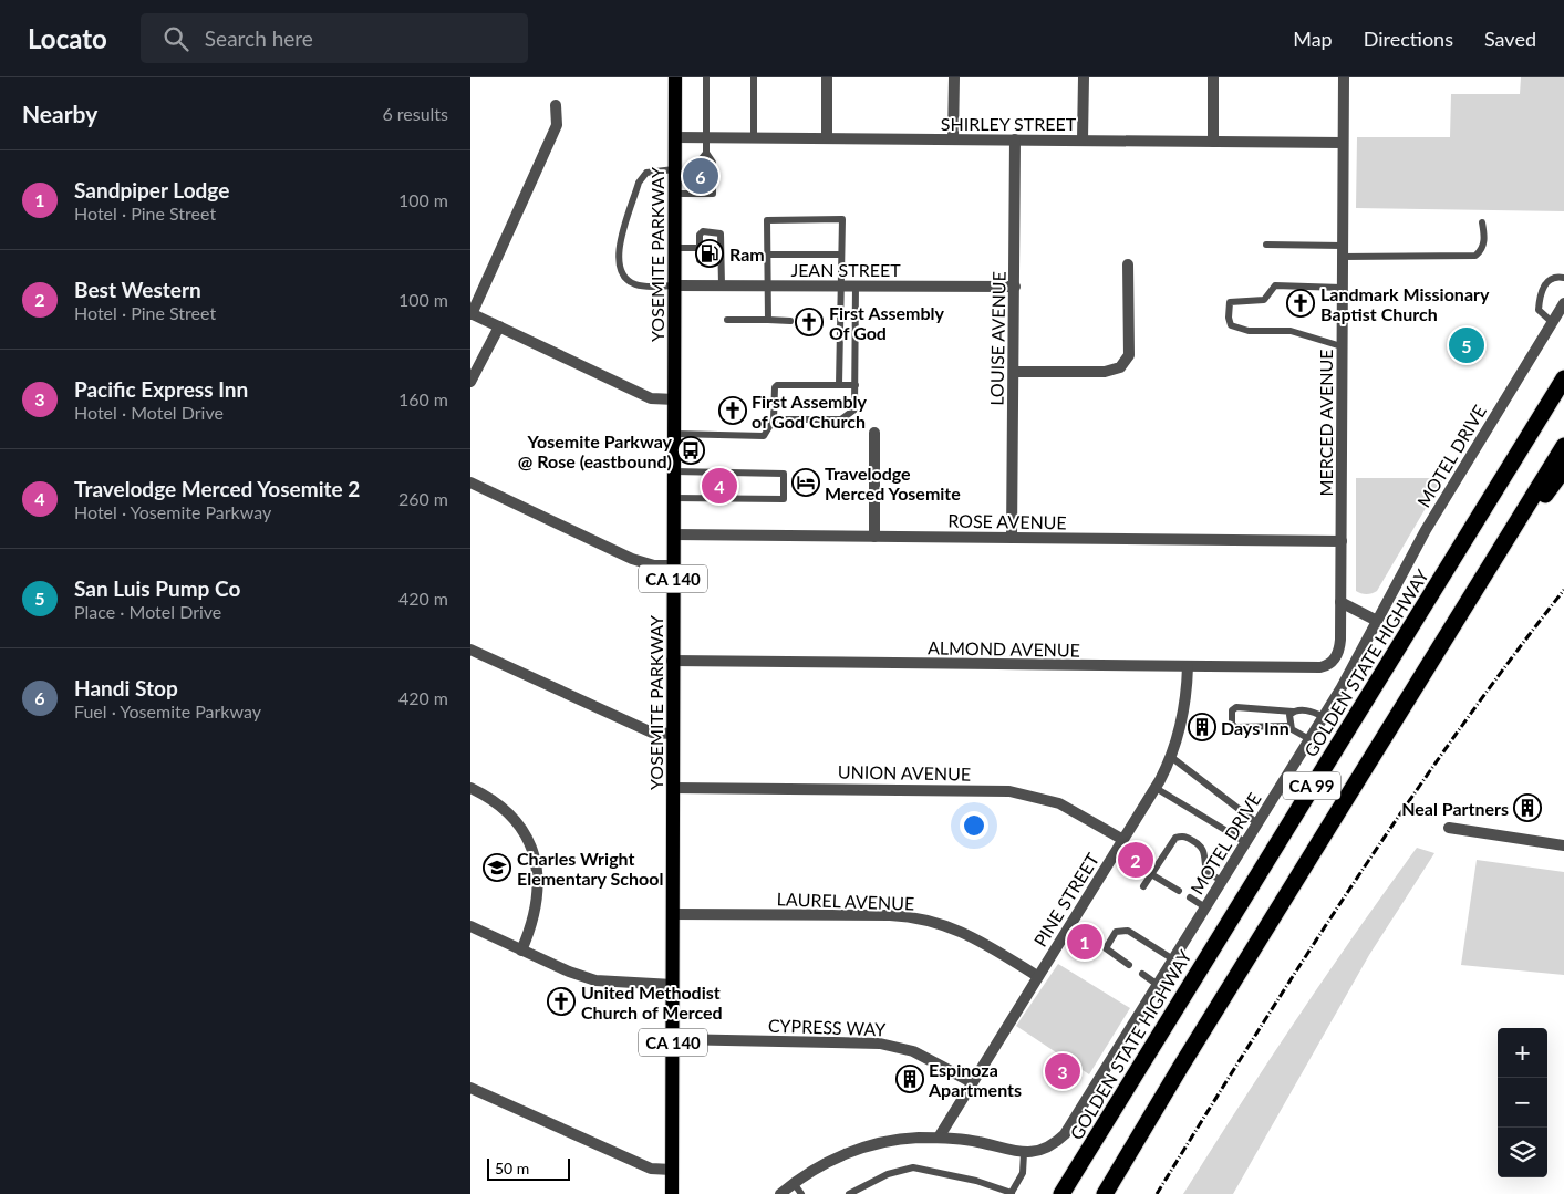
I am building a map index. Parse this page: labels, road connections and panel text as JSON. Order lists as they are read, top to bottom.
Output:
{
  "streets": {
    "highway": ["GOLDEN STATE HIGHWAY", "CA 99"],
    "main road": ["YOSEMITE PARKWAY", "CA 140"],
    "street": [
      "SHIRLEY STREET",
      "JEAN STREET",
      "LOUISE AVENUE",
      "MERCED AVENUE",
      "MOTEL DRIVE",
      "ROSE AVENUE",
      "ALMOND AVENUE",
      "UNION AVENUE",
      "PINE STREET",
      "LAUREL AVENUE",
      "CYPRESS WAY"
    ]
  },
  "crossings": [
    ["SHIRLEY STREET", "YOSEMITE PARKWAY"],
    ["SHIRLEY STREET", "LOUISE AVENUE"],
    ["SHIRLEY STREET", "MERCED AVENUE"],
    ["YOSEMITE PARKWAY", "JEAN STREET"],
    ["YOSEMITE PARKWAY", "ROSE AVENUE"],
    ["YOSEMITE PARKWAY", "ALMOND AVENUE"],
    ["YOSEMITE PARKWAY", "UNION AVENUE"],
    ["YOSEMITE PARKWAY", "LAUREL AVENUE"],
    ["YOSEMITE PARKWAY", "CYPRESS WAY"],
    ["JEAN STREET", "LOUISE AVENUE"],
    ["LOUISE AVENUE", "ROSE AVENUE"],
    ["MERCED AVENUE", "ROSE AVENUE"],
    ["MERCED AVENUE", "ALMOND AVENUE"],
    ["ALMOND AVENUE", "PINE STREET"],
    ["UNION AVENUE", "PINE STREET"],
    ["PINE STREET", "LAUREL AVENUE"],
    ["PINE STREET", "CYPRESS WAY"]
  ],
  "places": {
    "fuel station": ["Ram"],
    "church": [
      "Landmark Missionary Baptist Church",
      "First Assembly Of God",
      "First Assembly of God Church",
      "United Methodist Church of Merced"
    ],
    "bus stop": ["Yosemite Parkway @ Rose (eastbound)"],
    "hotel": ["Travelodge Merced Yosemite"],
    "building": ["Days Inn", "Neal Partners", "Espinoza Apartments"],
    "school or university": ["Charles Wright Elementary School"]
  },
  "scale_bar": "50 m",
  "page": {
    "header": "Locato",
    "search": "Search here",
    "nav": ["Map", "Directions", "Saved"],
    "heading": ["Nearby", "6 results"],
    "list": [
      {
        "mark": "1",
        "name": "Sandpiper Lodge",
        "note": "Hotel · Pine Street",
        "value": "100 m"
      },
      {
        "mark": "2",
        "name": "Best Western",
        "note": "Hotel · Pine Street",
        "value": "100 m"
      },
      {
        "mark": "3",
        "name": "Pacific Express Inn",
        "note": "Hotel · Motel Drive",
        "value": "160 m"
      },
      {
        "mark": "4",
        "name": "Travelodge Merced Yosemite 2",
        "note": "Hotel · Yosemite Parkway",
        "value": "260 m"
      },
      {
        "mark": "5",
        "name": "San Luis Pump Co",
        "note": "Place · Motel Drive",
        "value": "420 m"
      },
      {
        "mark": "6",
        "name": "Handi Stop",
        "note": "Fuel · Yosemite Parkway",
        "value": "420 m"
      }
    ],
    "pins": [
      "6",
      "5",
      "4",
      "2",
      "1",
      "3"
    ],
    "map_buttons": ["+", "−"],
    "scale": "50 m"
  }
}
